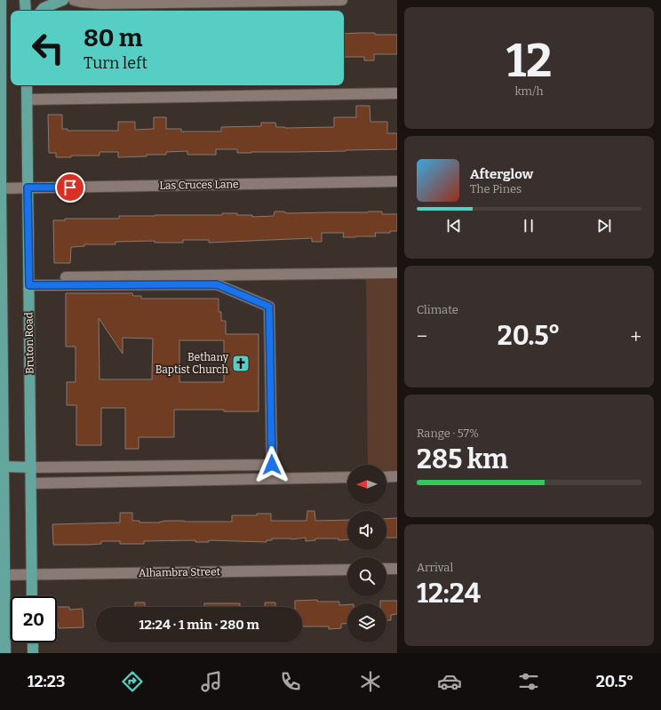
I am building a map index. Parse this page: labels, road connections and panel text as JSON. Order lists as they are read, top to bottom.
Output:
{
  "streets": {
    "main road": ["Bruton Road"],
    "street": ["Las Cruces Lane", "Alhambra Street"]
  },
  "crossings": [
    ["Las Cruces Lane", "Bruton Road"],
    ["Bruton Road", "Alhambra Street"]
  ],
  "places": {
    "church": ["Bethany Baptist Church"]
  },
  "north": "left",
  "page": {
    "tile": [
      ["12", "km/h"],
      "Climate",
      ["Range · 57%", "285 km"],
      ["Arrival", "12:24"]
    ],
    "turn": ["80 m", "Turn left"],
    "song": ["Afterglow", "The Pines"],
    "heat": ["−", "20.5°", "+"],
    "limit": "20",
    "trip": "12:24 · 1 min · 280 m",
    "tabs": ["12:23", "20.5°"]
  }
}
